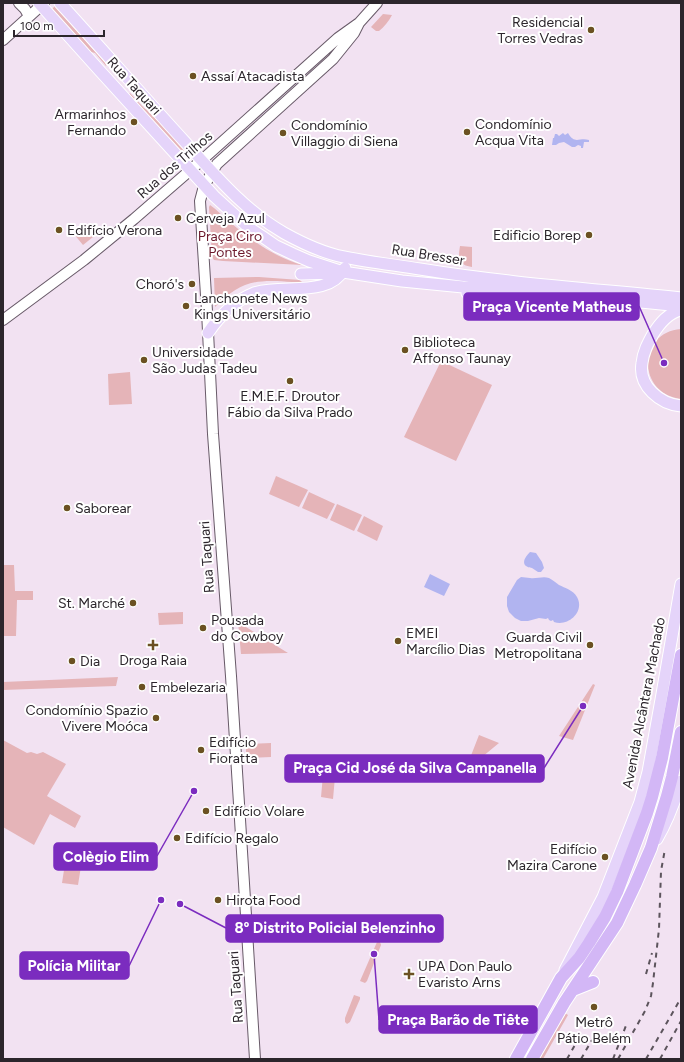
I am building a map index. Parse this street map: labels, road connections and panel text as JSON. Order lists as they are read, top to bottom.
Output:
{
  "streets": {
    "highway": ["Avenida Alcântara Machado"],
    "main road": ["Rua Taquari", "Rua dos Trilhos", "Rua Bresser"]
  },
  "crossings": [
    ["Rua Taquari", "Rua dos Trilhos"],
    ["Rua Taquari", "Rua Bresser"],
    ["Rua dos Trilhos", "Rua Bresser"]
  ],
  "parks": ["Praça Ciro Pontes"],
  "places": {
    "other": [
      "Residencial Torres Vedras",
      "Assaí Atacadista",
      "Armarinhos Fernando",
      "Condomínio Acqua Vita",
      "Condomínio Villaggio di Siena",
      "Cerveja Azul",
      "Edifício Verona",
      "Edifìcio Borep",
      "Choró's",
      "Lanchonete News Kings Universitário",
      "Biblioteca Affonso Taunay",
      "Universidade São Judas Tadeu",
      "Praça Vicente Matheus",
      "E.M.E.F. Droutor Fábio da Silva Prado",
      "Saborear",
      "St. Marché",
      "Pousada do Cowboy",
      "EMEI Marcílio Dias",
      "Guarda Civil Metropolitana",
      "Dia",
      "Embelezaria",
      "Praça Cid José da Silva Campanella",
      "Condomínio Spazio Vivere Moóca",
      "Edifício Fioratta",
      "Colègio Elim",
      "Edifício Volare",
      "Edifício Regalo",
      "Edifício Mazira Carone",
      "Polícia Militar",
      "Hirota Food",
      "8º Distrito Policial Belenzinho",
      "Praça Barão de Tiête",
      "Metrô Pátio Belém"
    ],
    "health": ["Droga Raia", "UPA Don Paulo Evaristo Arns"]
  },
  "scale_bar": "100 m"
}
